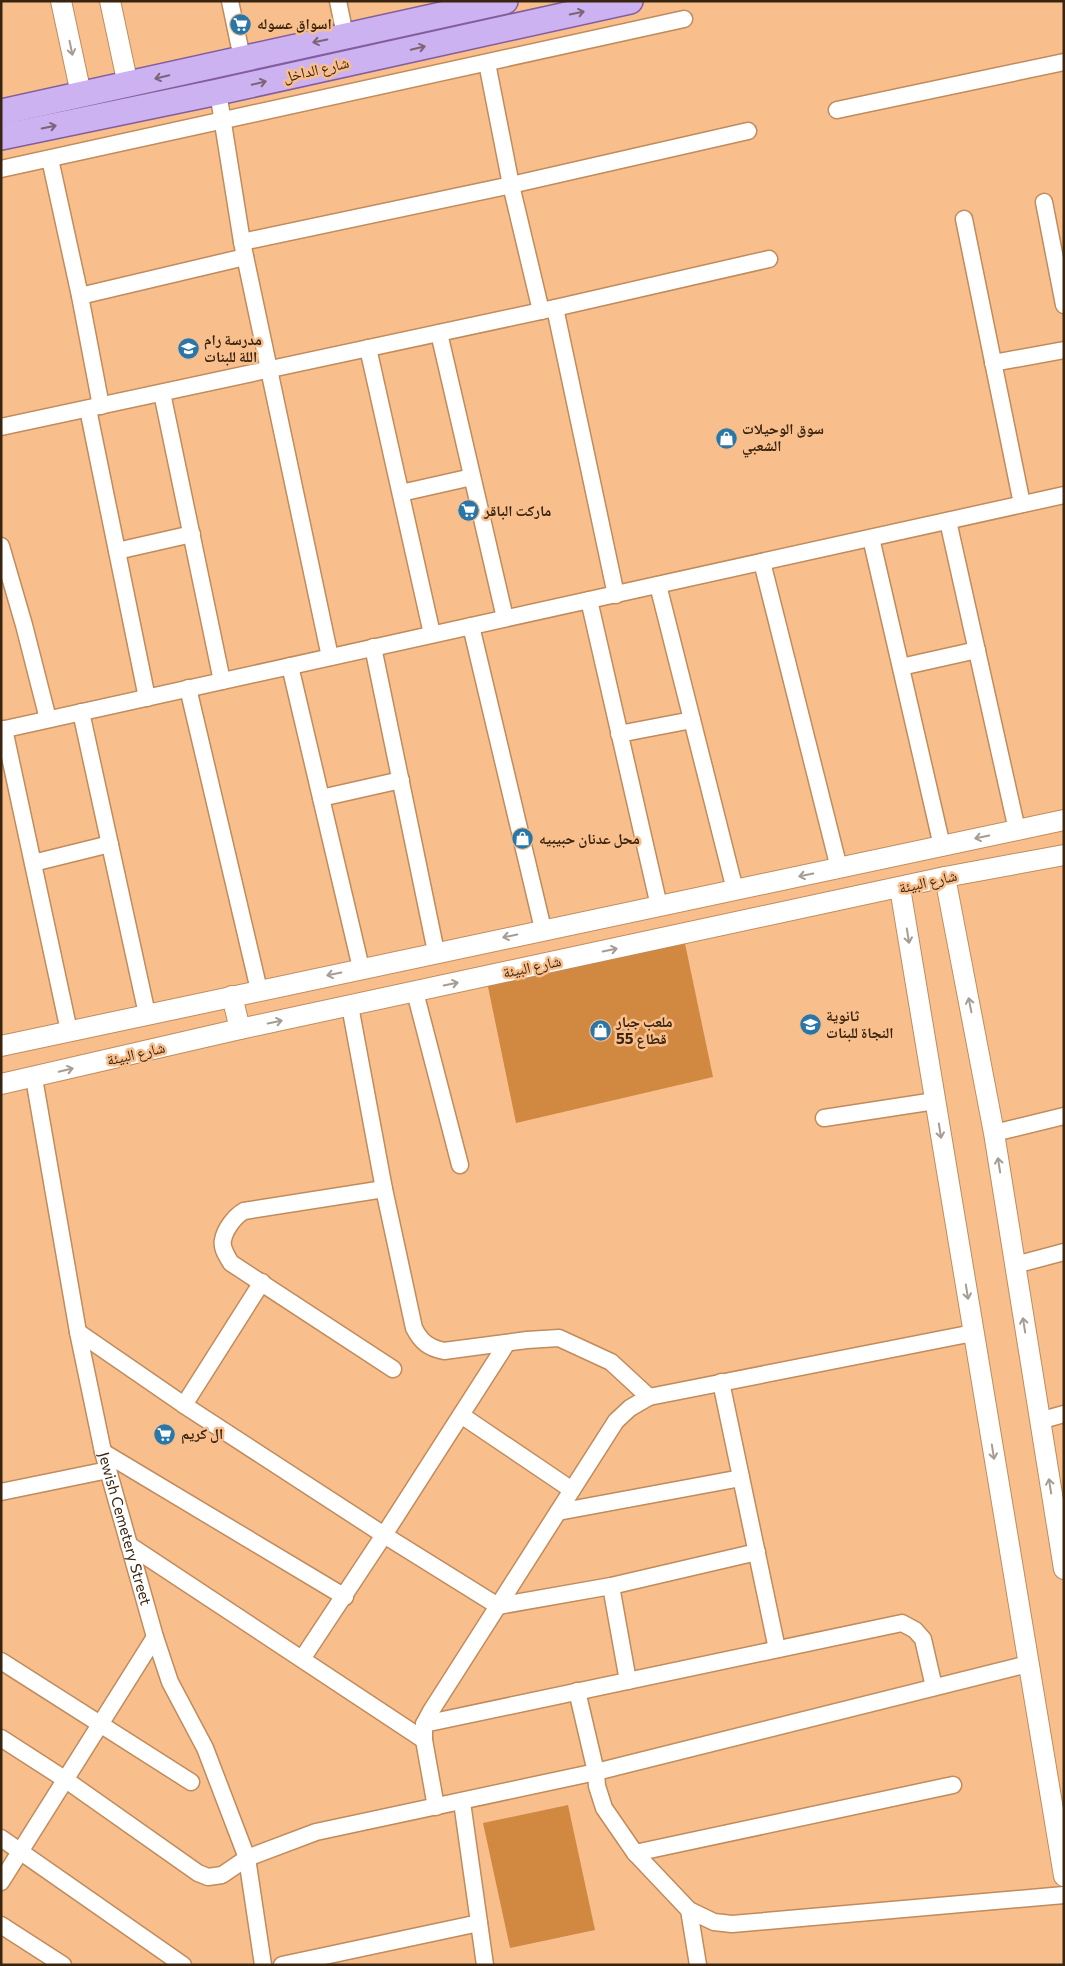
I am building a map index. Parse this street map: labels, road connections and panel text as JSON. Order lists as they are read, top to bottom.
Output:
{
  "streets": {
    "main road": ["شارع الداخل"],
    "street": ["شارع البيئة", "Jewish Cemetery Street"]
  },
  "crossings": [
    ["شارع البيئة", "Jewish Cemetery Street"]
  ],
  "places": {
    "supermarket": ["اسواق عسوله", "ماركت الباقر", "ال كريم"],
    "school or university": ["مدرسة رام اللة للبنات", "ثانوية النجاة للبنات"],
    "shop": ["سوق الوحيلات الشعبي", "محل عدنان حبيبيه", "ملعب جبار قطاع 55"]
  }
}
